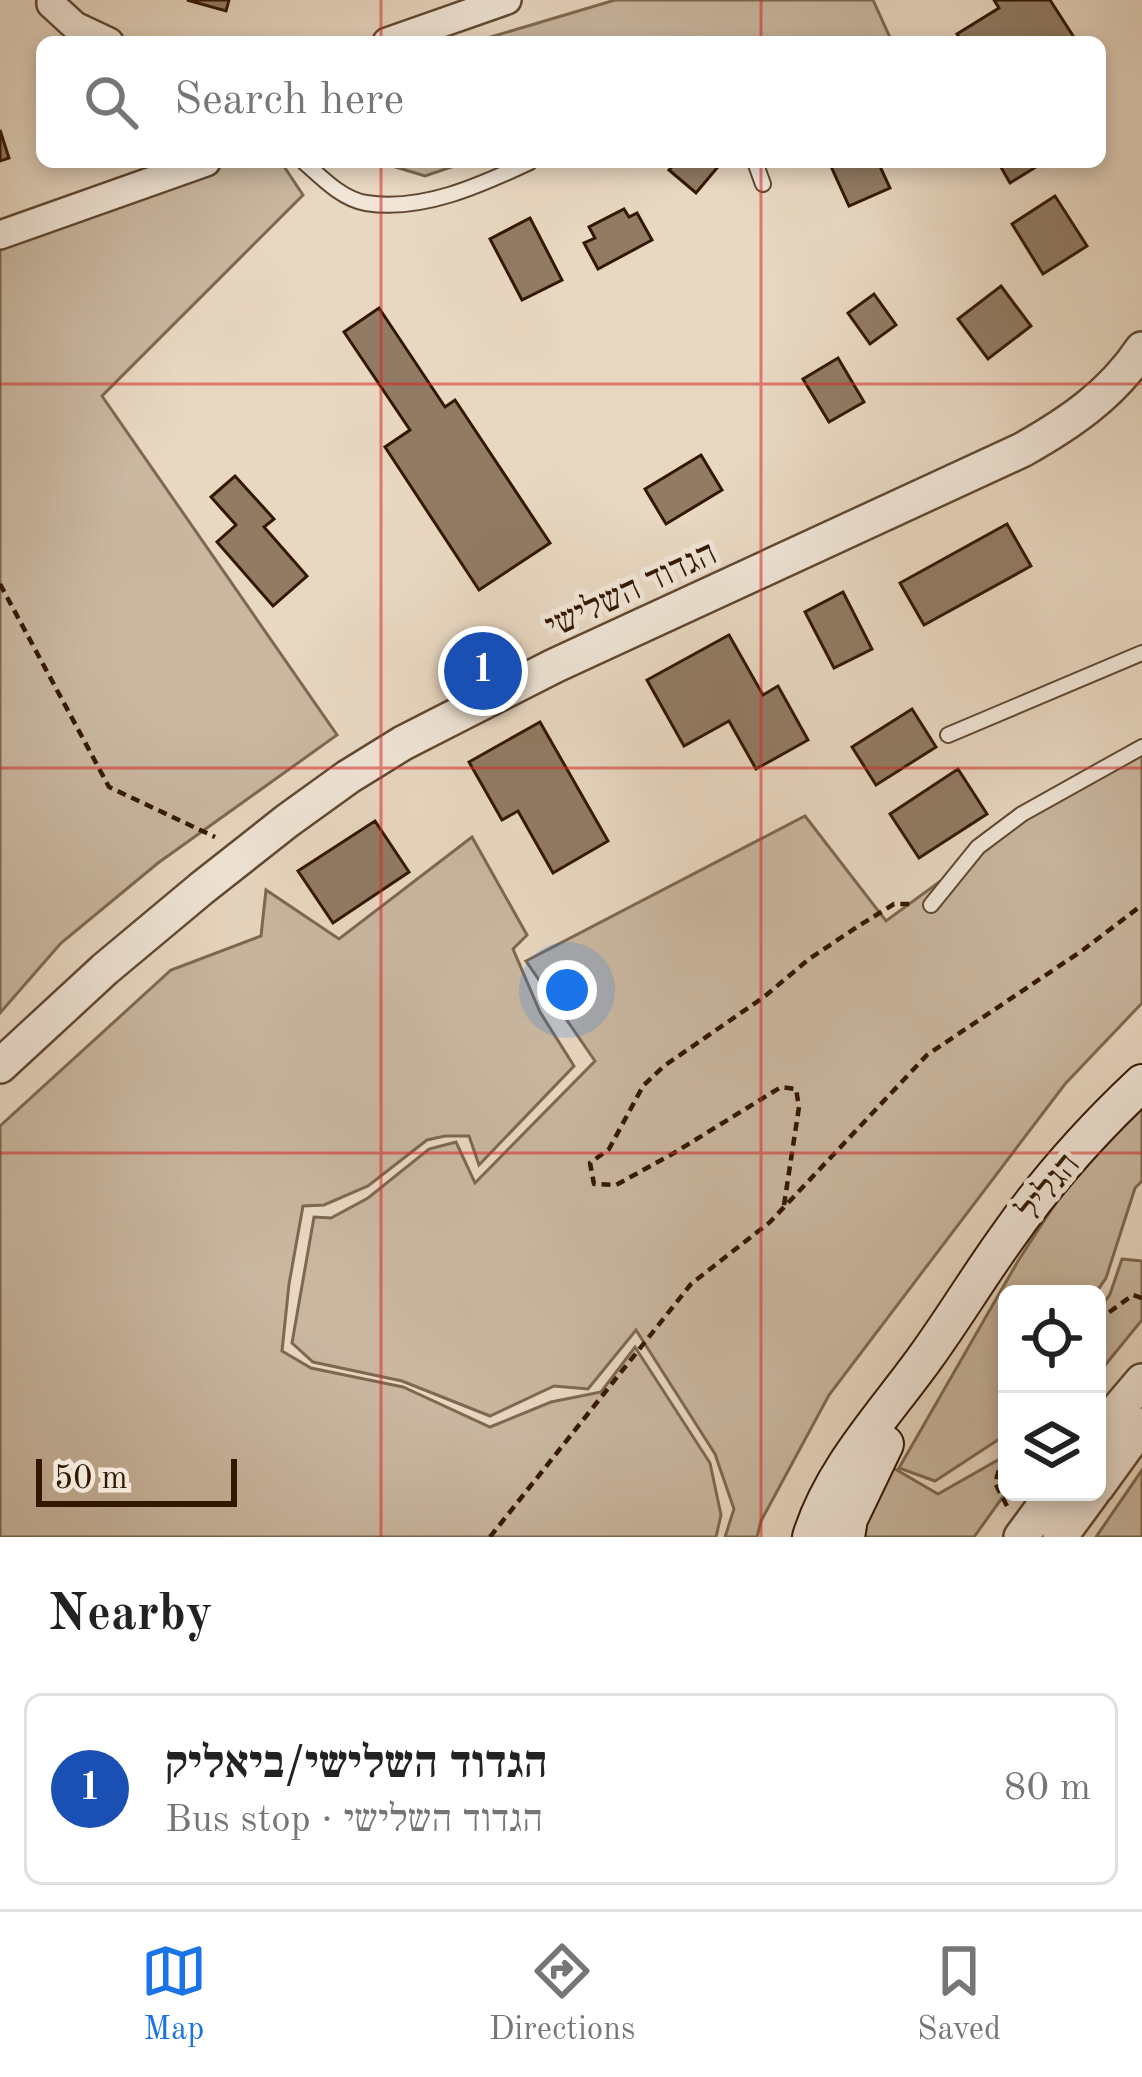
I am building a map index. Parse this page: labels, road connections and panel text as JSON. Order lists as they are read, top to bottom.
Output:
{
  "streets": {
    "main road": ["הגליל"],
    "street": ["הגדוד השלישי"]
  },
  "scale_bar": "50 m",
  "page": {
    "search": "Search here",
    "pins": "1",
    "scale": "50 m",
    "heading": "Nearby",
    "list": [
      {
        "mark": "1",
        "name": "הגדוד השלישי/ביאליק",
        "note": "Bus stop · הגדוד השלישי",
        "value": "80 m"
      }
    ],
    "nav": ["Map", "Directions", "Saved"]
  }
}
